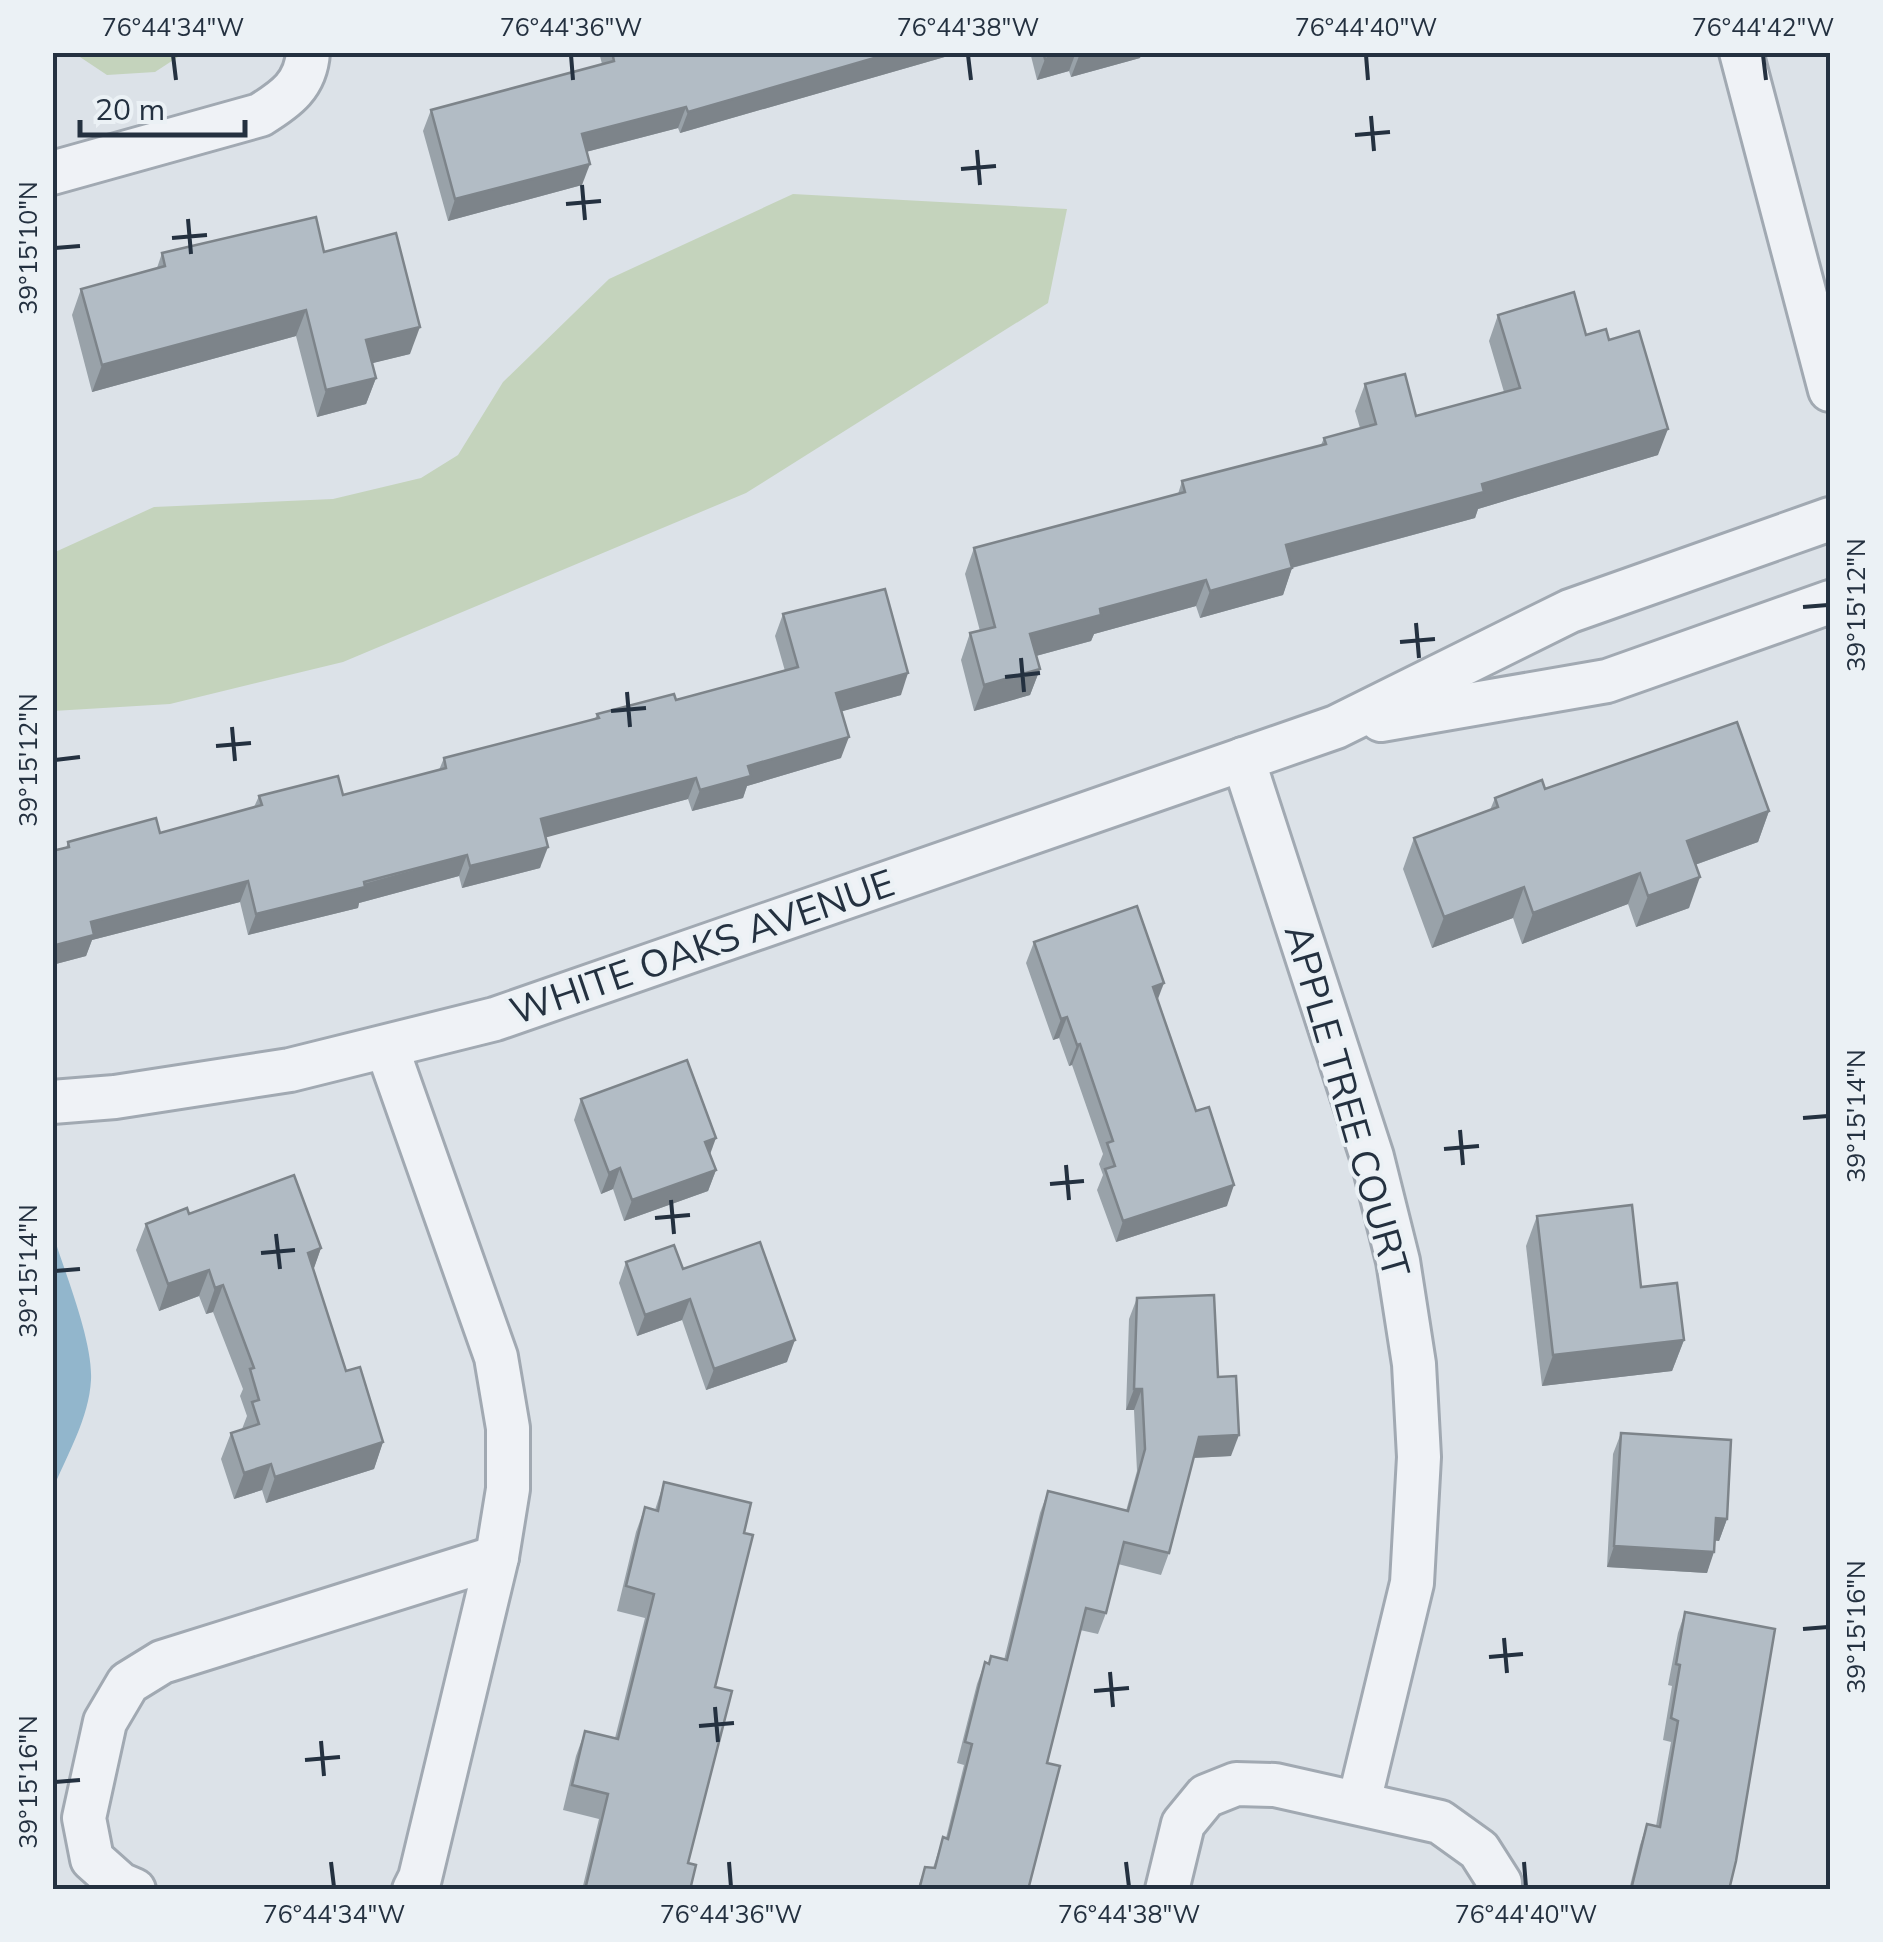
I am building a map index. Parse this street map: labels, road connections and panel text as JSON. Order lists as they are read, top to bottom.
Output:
{
  "streets": {
    "street": ["WHITE OAKS AVENUE", "APPLE TREE COURT"]
  },
  "crossings": [
    ["WHITE OAKS AVENUE", "APPLE TREE COURT"]
  ],
  "scale_bar": "20 m",
  "coordinates": [
    "76°44'34\"W",
    "76°44'36\"W",
    "76°44'38\"W",
    "76°44'40\"W",
    "76°44'42\"W",
    "39°15'10\"N",
    "39°15'12\"N",
    "39°15'14\"N",
    "39°15'16\"N"
  ]
}
